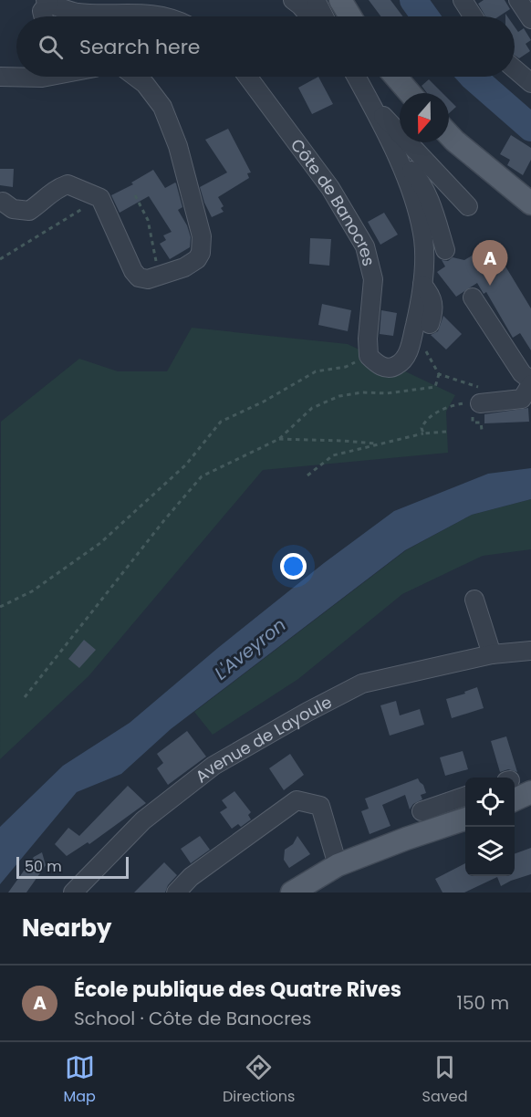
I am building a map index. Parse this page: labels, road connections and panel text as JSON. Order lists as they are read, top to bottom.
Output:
{
  "streets": {
    "street": ["Côte de Banocres", "Avenue de Layoule"]
  },
  "water": ["L'Aveyron"],
  "scale_bar": "50 m",
  "north": "bottom",
  "page": {
    "search": "Search here",
    "pins": "A",
    "scale": "50 m",
    "heading": "Nearby",
    "list": [
      {
        "mark": "A",
        "name": "École publique des Quatre Rives",
        "note": "School · Côte de Banocres",
        "value": "150 m"
      }
    ],
    "nav": ["Map", "Directions", "Saved"]
  }
}
